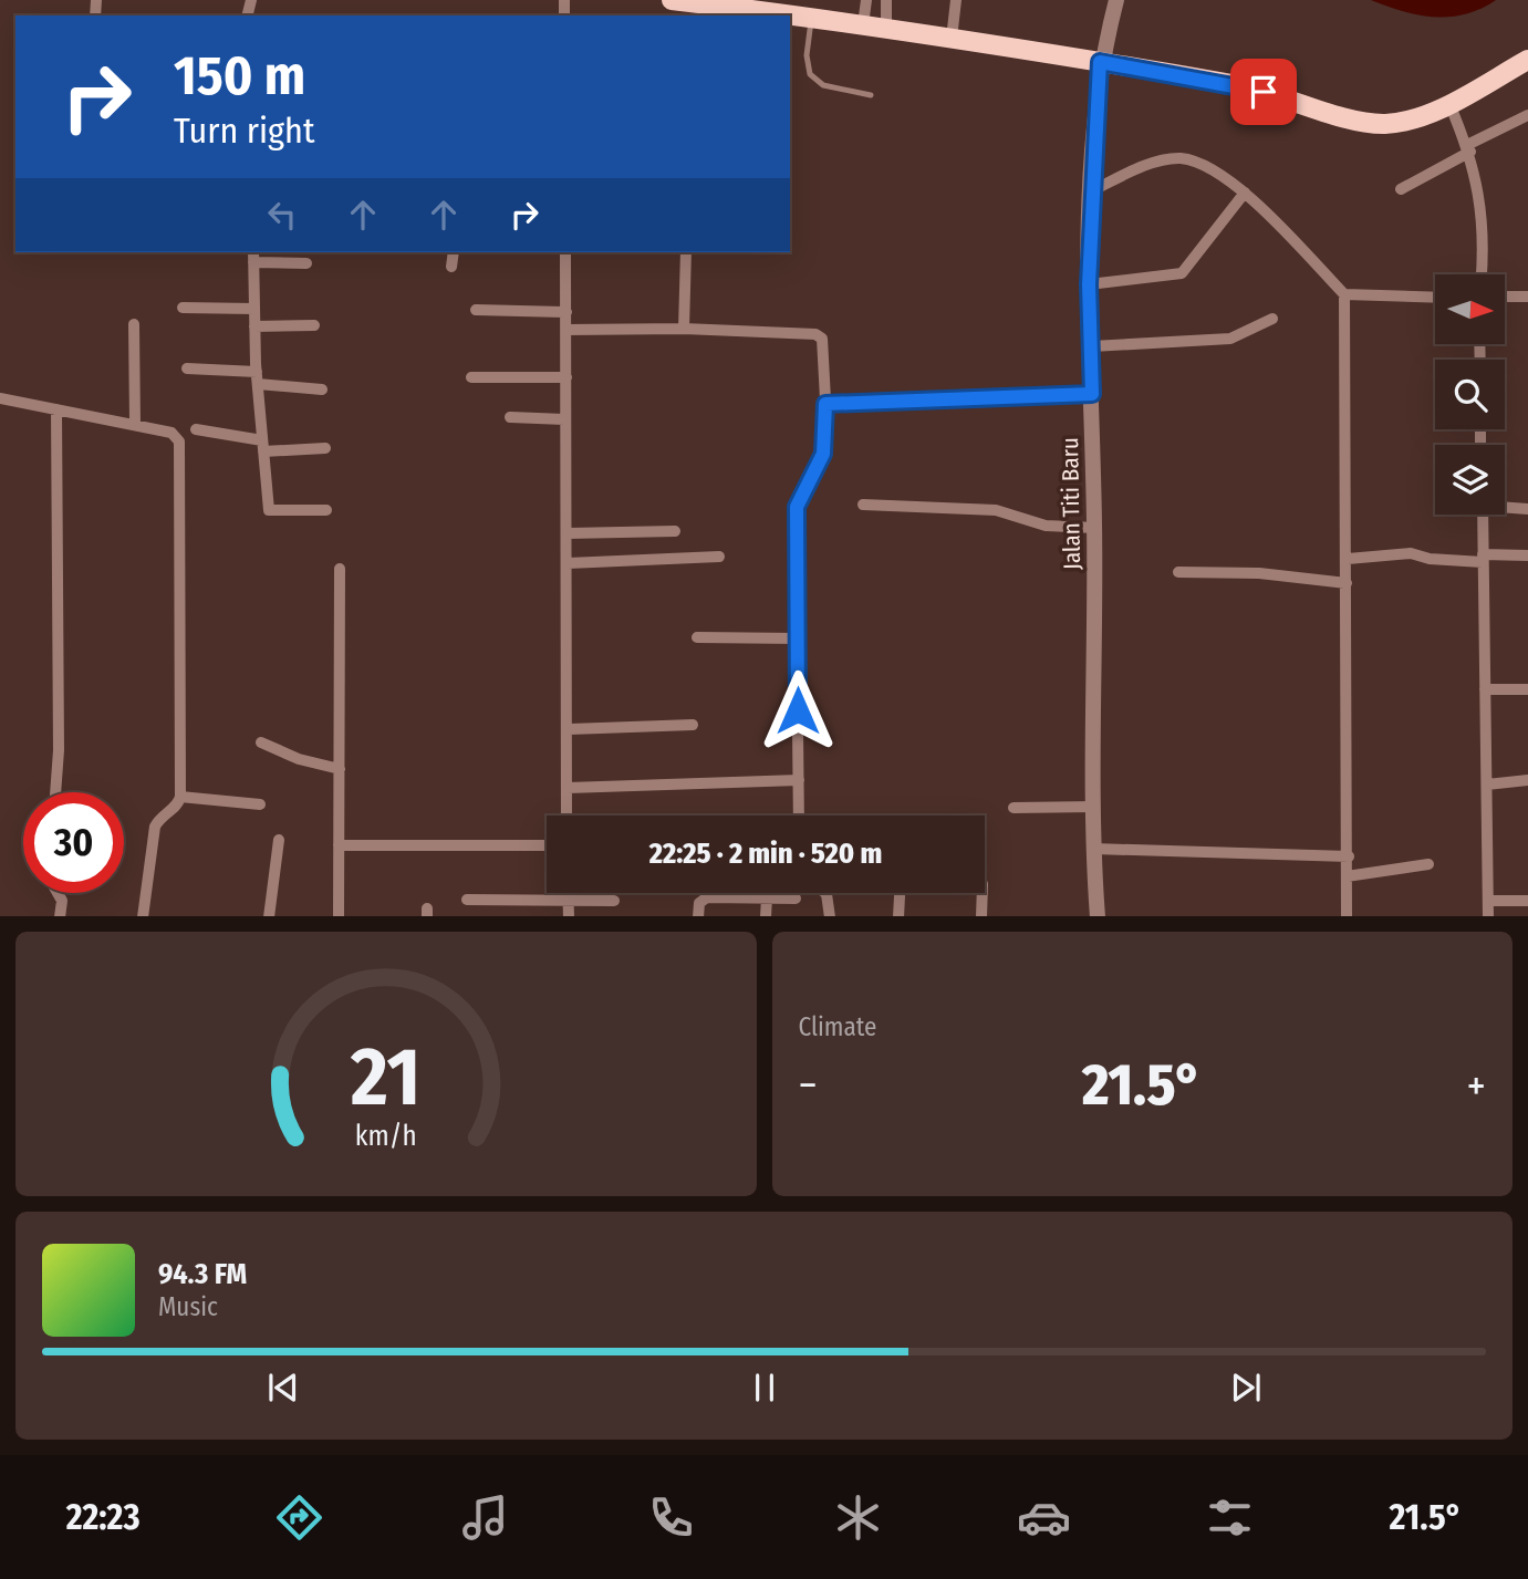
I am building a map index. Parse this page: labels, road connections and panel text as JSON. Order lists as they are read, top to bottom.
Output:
{
  "streets": {
    "street": ["Jalan Titi Baru"]
  },
  "north": "right",
  "page": {
    "turn": ["150 m", "Turn right"],
    "limit": "30",
    "trip": "22:25 · 2 min · 520 m",
    "tile": "Climate",
    "heat": ["−", "21.5°", "+"],
    "song": ["94.3 FM", "Music"],
    "tabs": ["22:23", "21.5°"],
    "gauge": ["21", "km/h"]
  }
}
